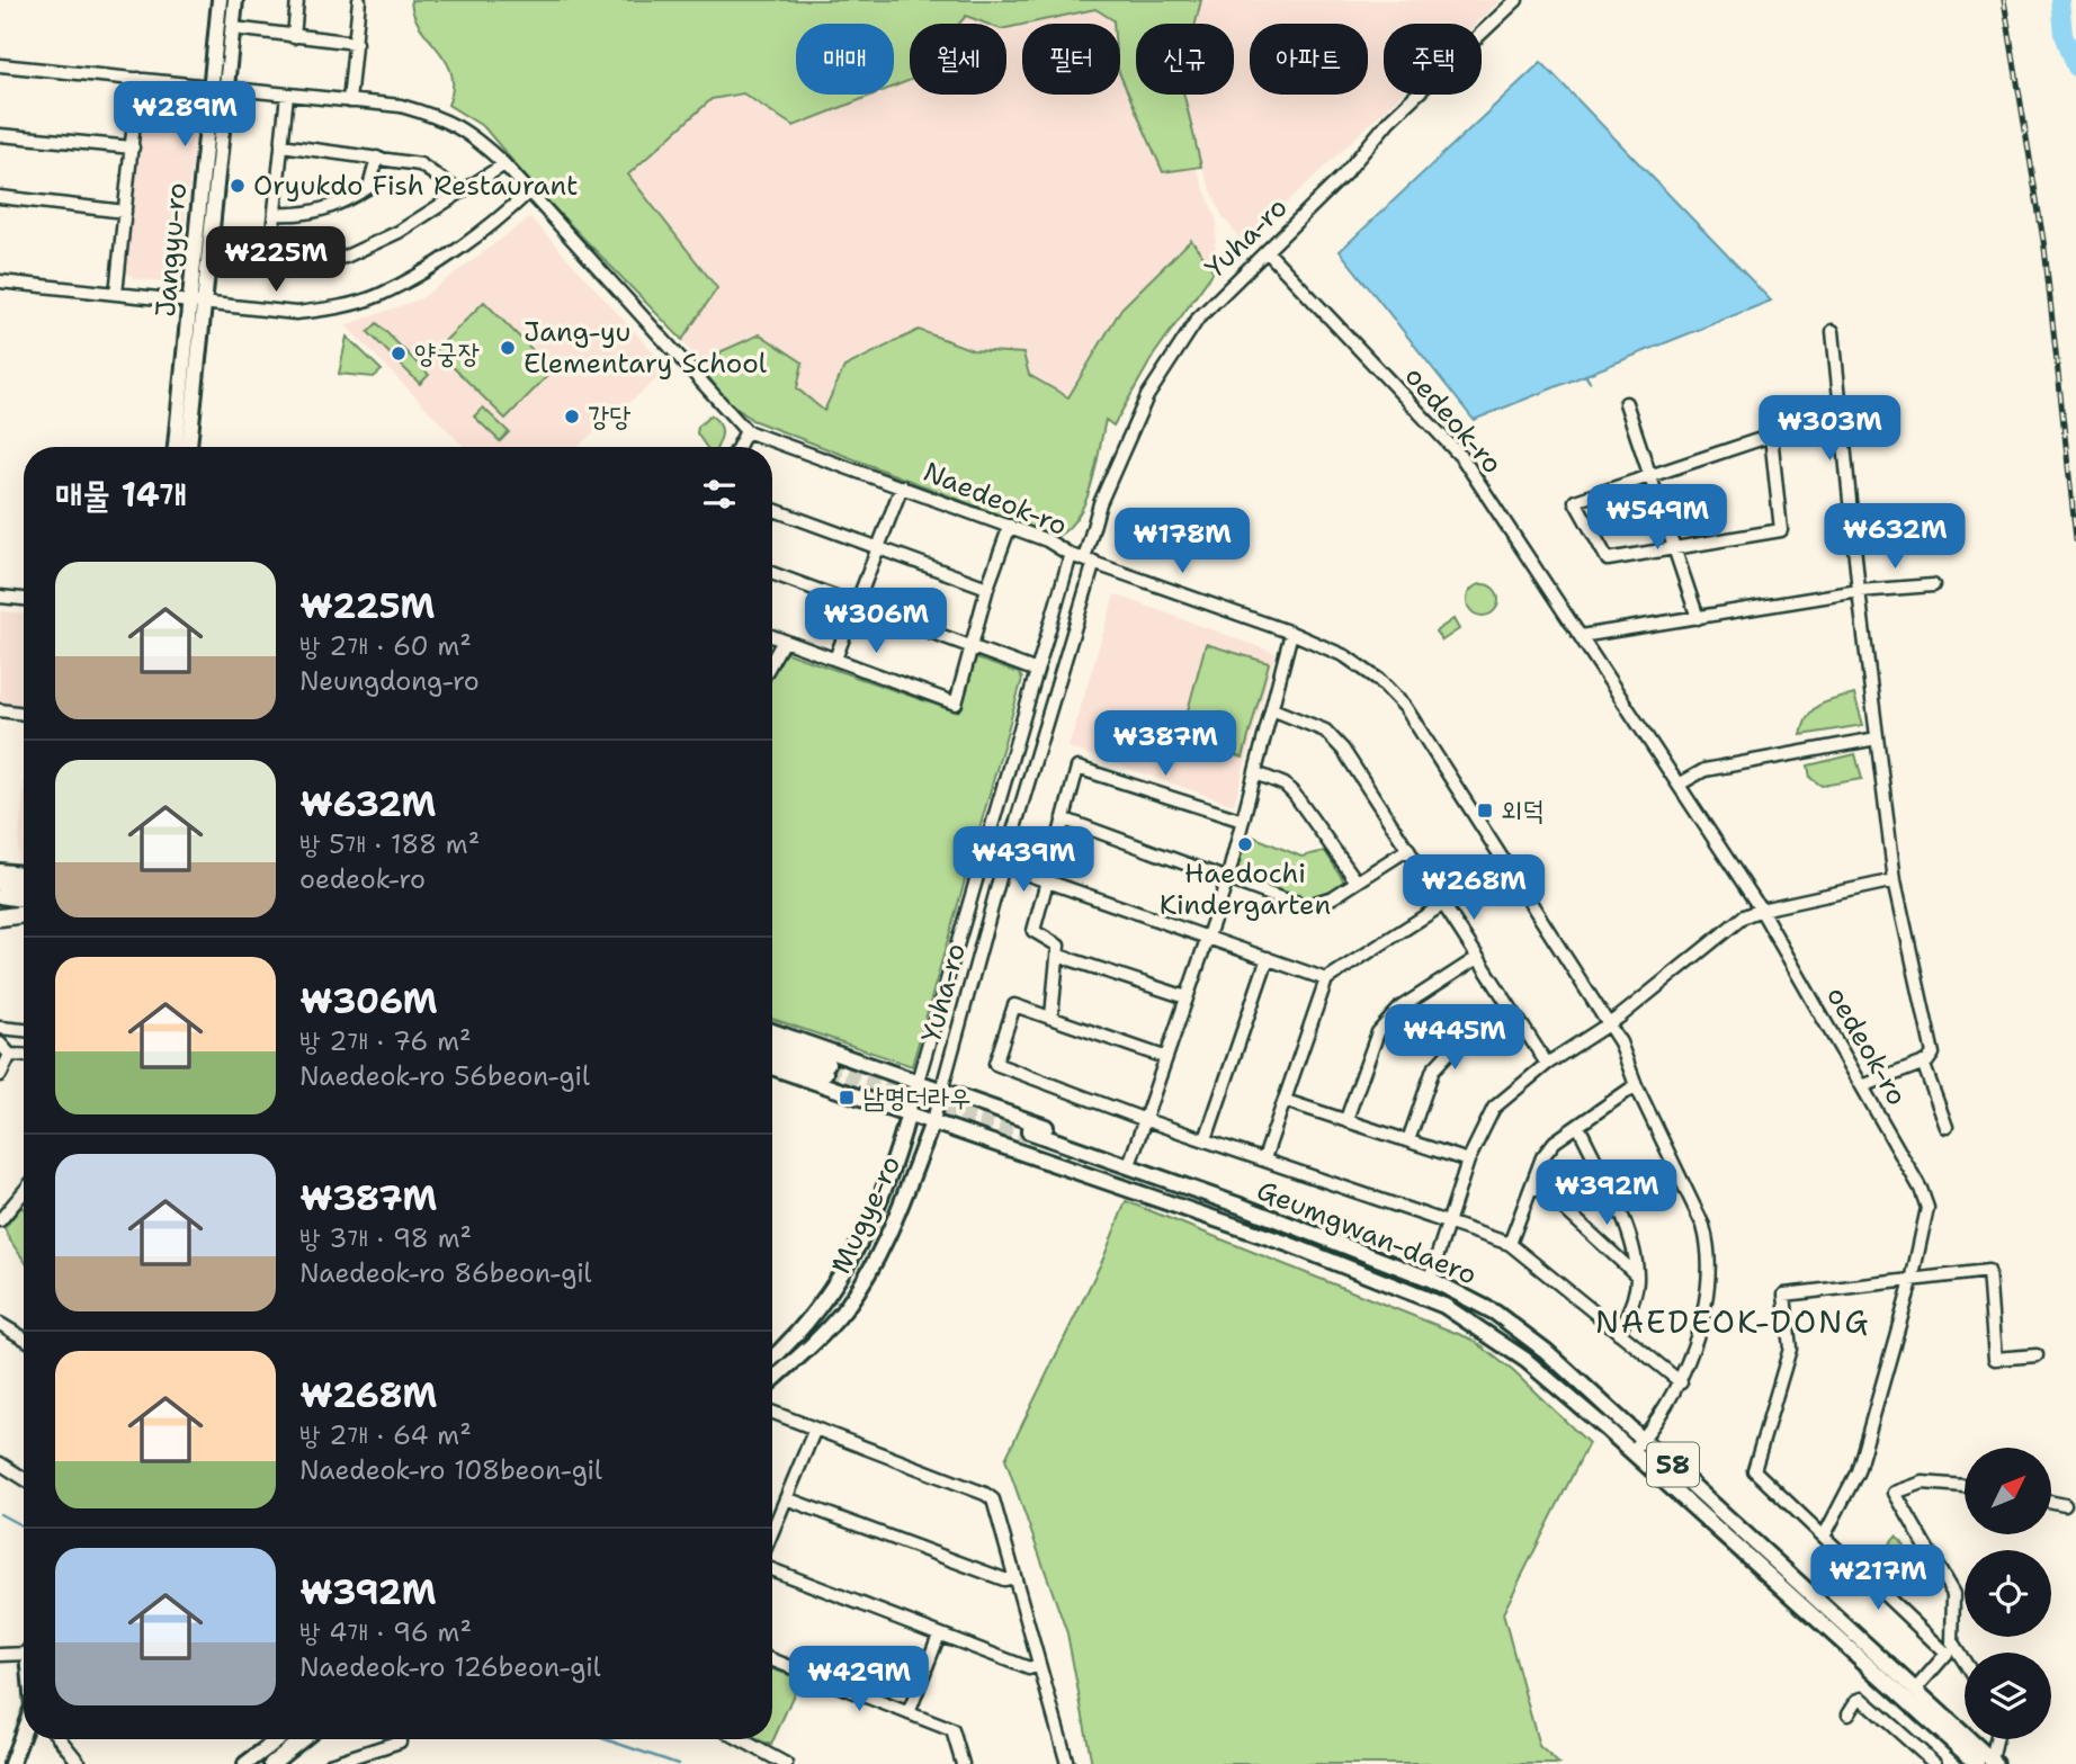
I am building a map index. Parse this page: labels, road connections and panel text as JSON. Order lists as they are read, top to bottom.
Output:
{
  "streets": {
    "main road": [
      "Jangyu-ro",
      "Mugye-ro",
      "Geumgwan-daero",
      "58"
    ],
    "street": ["Yuha-ro", "oedeok-ro", "Naedeok-ro"]
  },
  "crossings": [
    ["Yuha-ro", "oedeok-ro"],
    ["Yuha-ro", "Naedeok-ro"],
    ["Yuha-ro", "Mugye-ro"],
    ["Jangyu-ro", "Naedeok-ro"],
    ["Naedeok-ro", "Geumgwan-daero"],
    ["Naedeok-ro", "58"],
    ["Geumgwan-daero", "58"]
  ],
  "districts": ["NAEDEOK-DONG"],
  "places": {
    "other": [
      "Oryukdo Fish Restaurant",
      "Jang-yu Elementary School",
      "양궁장",
      "강당",
      "Haedochi Kindergarten"
    ],
    "transit": ["외덕", "남명더라우"]
  },
  "north": "top right",
  "page": {
    "chip": [
      "매매",
      "월세",
      "필터",
      "신규",
      "아파트",
      "주택"
    ],
    "price": [
      "₩289M",
      "₩225M",
      "₩303M",
      "₩549M",
      "₩632M",
      "₩178M",
      "₩306M",
      "₩387M",
      "₩439M",
      "₩268M",
      "₩445M",
      "₩392M",
      "₩217M",
      "₩429M"
    ],
    "heading": "매물 14개",
    "list": [
      {
        "name": "₩225M",
        "note": "방 2개 · 60 m² · Neungdong-ro"
      },
      {
        "name": "₩632M",
        "note": "방 5개 · 188 m² · oedeok-ro"
      },
      {
        "name": "₩306M",
        "note": "방 2개 · 76 m² · Naedeok-ro 56beon-gil"
      },
      {
        "name": "₩387M",
        "note": "방 3개 · 98 m² · Naedeok-ro 86beon-gil"
      },
      {
        "name": "₩268M",
        "note": "방 2개 · 64 m² · Naedeok-ro 108beon-gil"
      },
      {
        "name": "₩392M",
        "note": "방 4개 · 96 m² · Naedeok-ro 126beon-gil"
      }
    ]
  }
}
